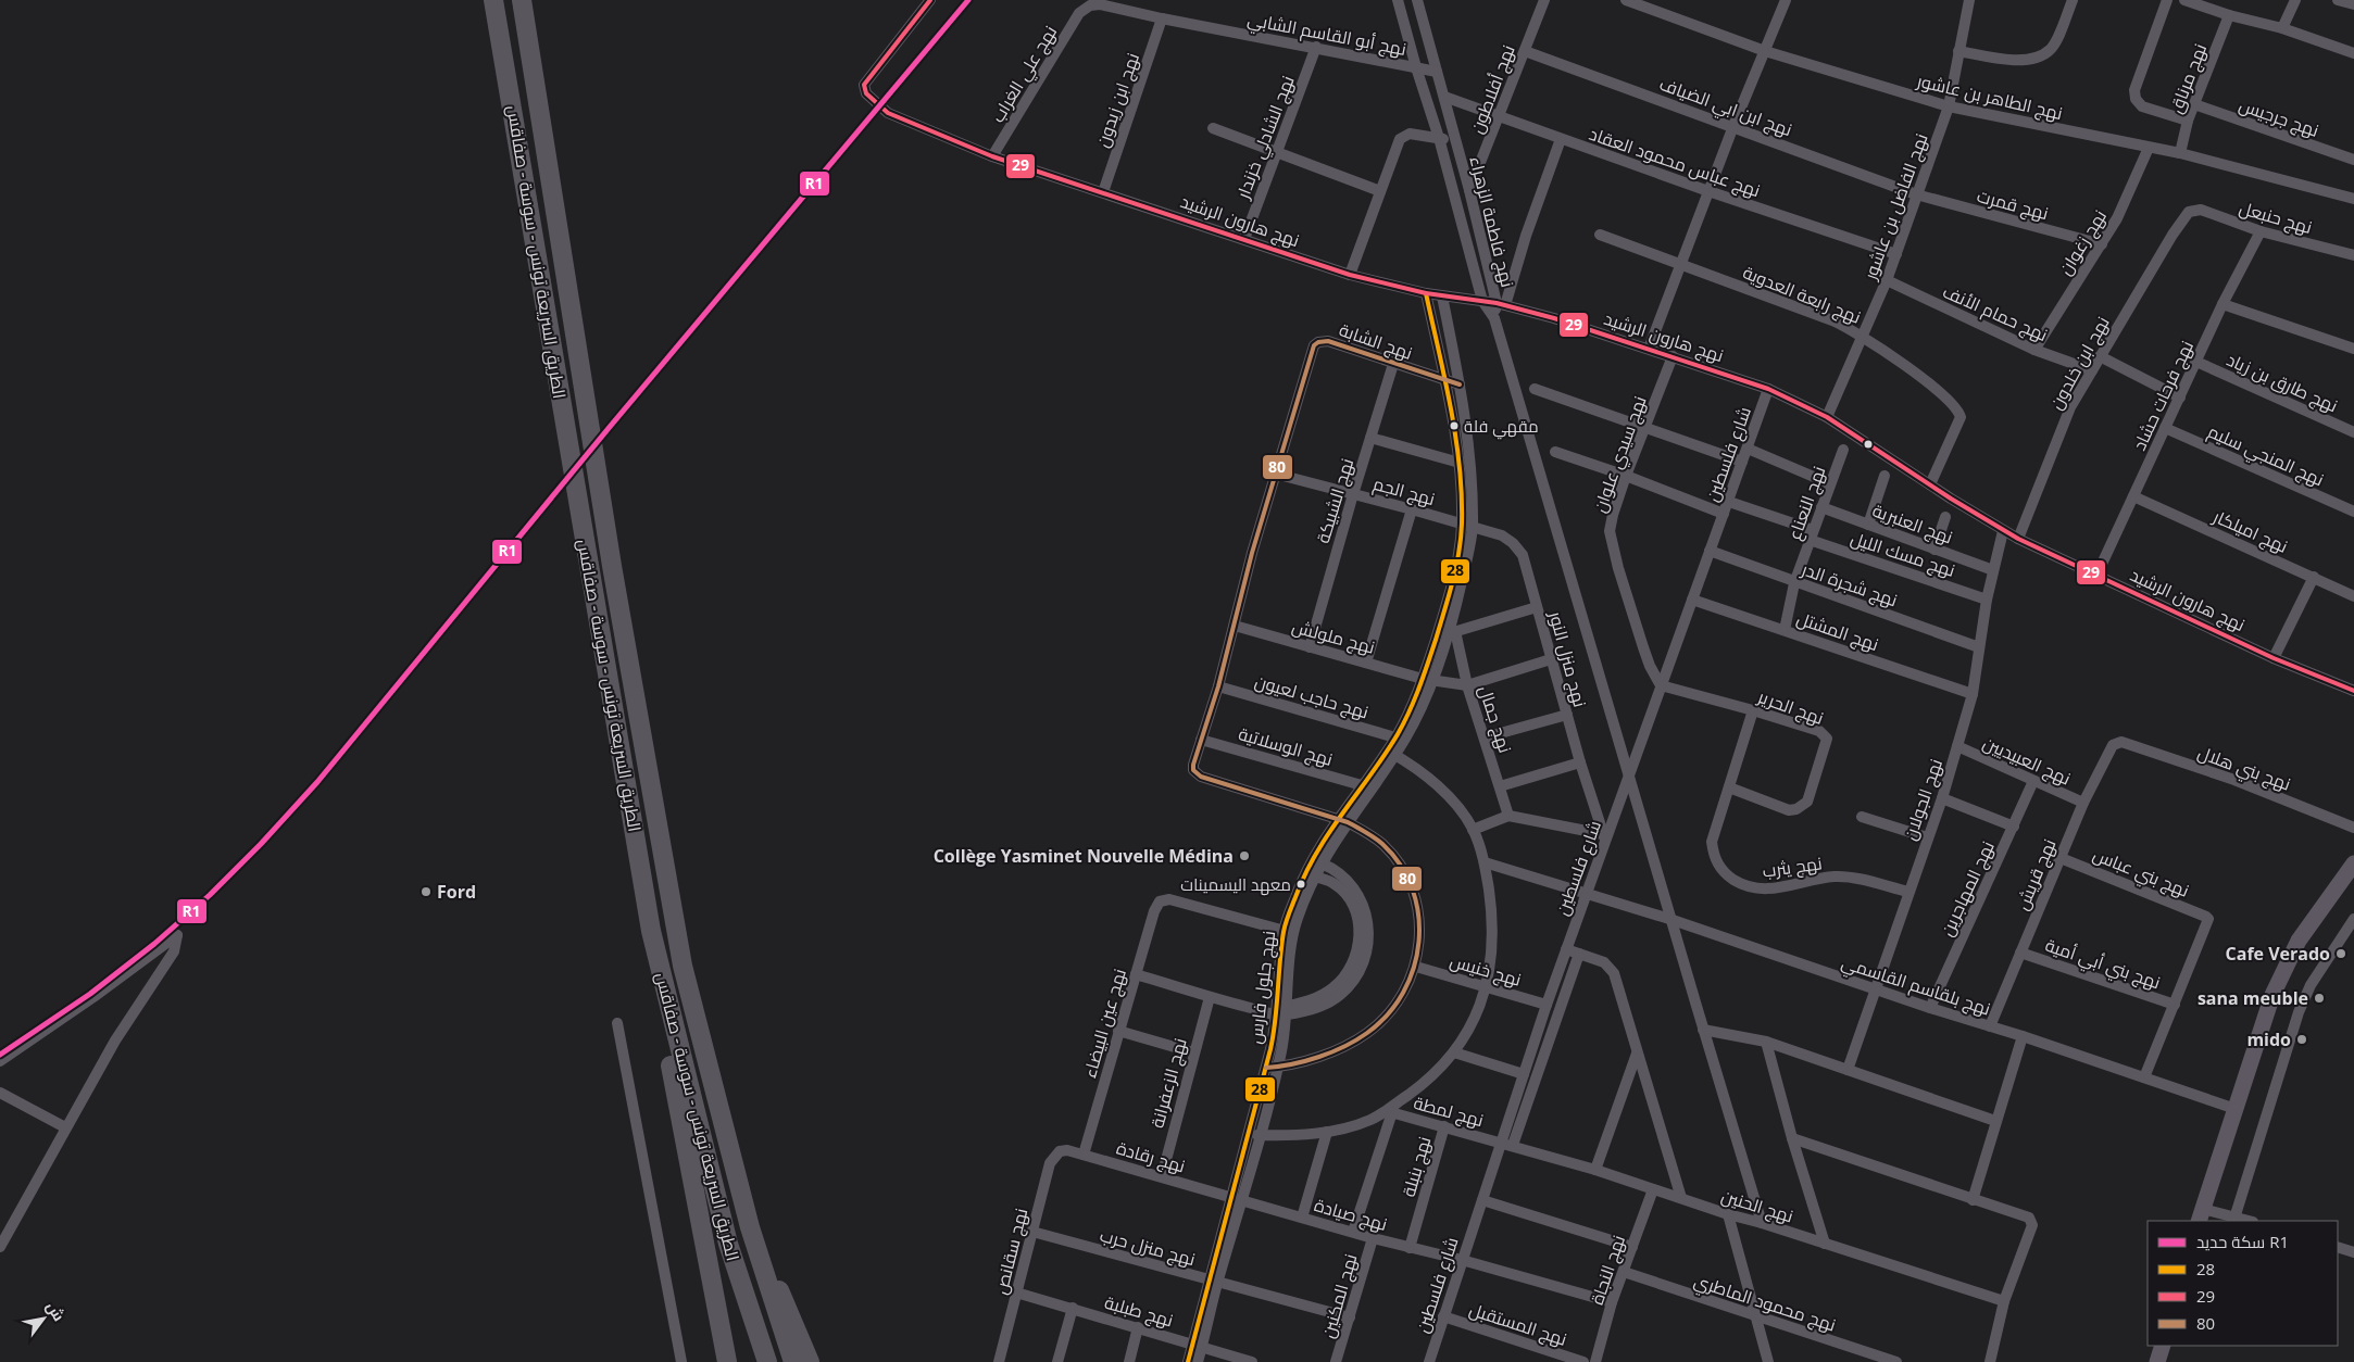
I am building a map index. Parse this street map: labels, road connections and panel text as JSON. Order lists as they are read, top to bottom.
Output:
{
  "streets": {
    "highway": ["الطريق السريعة تونس - سوسة - صفاقس"],
    "street": [
      "نهج أبو القاسم الشابي",
      "نهج علي الغراب",
      "نهج مرناق",
      "نهج أفلاطون",
      "نهج الطاهر بن عاشور",
      "نهج ابن زيدون",
      "نهج ابن ابي الضياف",
      "نهج جرجيس",
      "نهج الشادلي خزندار",
      "نهج عباس محمود العقاد",
      "نهج قمرت",
      "نهج الفاضل بن عاشور",
      "نهج حنبعل",
      "نهج هارون الرشيد",
      "نهج فاطمة الزهراء",
      "نهج زغوان",
      "نهج رابعة العدوية",
      "نهج حمام الأنف",
      "نهج الشابة",
      "نهج ابن خلدون",
      "نهج طارق بن زياد",
      "نهج فرحات حشاد",
      "نهج سيدي علوان",
      "شارع فلسطين",
      "نهج المنجي سليم",
      "نهج الجم",
      "نهج الشبيكة",
      "نهج النعناع",
      "نهج العنبرية",
      "نهج اميلكار",
      "نهج مسك الليل",
      "نهج شجرة الدر",
      "نهج المشتل",
      "نهج ملولش",
      "نهج منزل النور",
      "نهج حاجب لعيون",
      "نهج الحرير",
      "نهج جمال",
      "نهج الوسلاتية",
      "نهج العبيديين",
      "نهج بني هلال",
      "نهج الجولان",
      "نهج يثرب",
      "نهج بني عباس",
      "نهج قريش",
      "نهج المهاجرين",
      "نهج بني أبي أمية",
      "نهج خنيس",
      "نهج بلقاسم القاسمي",
      "نهج جلول فارس",
      "نهج عين البيضاء",
      "نهج الزعفرانة",
      "نهج لمطة",
      "نهج رقادة",
      "نهج بنبلة",
      "نهج الحنين",
      "نهج صيادة",
      "نهج منزل حرب",
      "نهج سقانص",
      "نهج النجاة",
      "نهج المكنين",
      "نهج محمود الماطري",
      "نهج طبلبة",
      "نهج المستقبل"
    ]
  },
  "crossings": [
    ["نهج أبو القاسم الشابي", "نهج علي الغراب"],
    ["نهج أبو القاسم الشابي", "نهج ابن زيدون"],
    ["نهج أبو القاسم الشابي", "نهج الشادلي خزندار"],
    ["نهج أبو القاسم الشابي", "نهج فاطمة الزهراء"],
    ["نهج علي الغراب", "نهج هارون الرشيد"],
    ["نهج مرناق", "نهج الطاهر بن عاشور"],
    ["نهج مرناق", "نهج جرجيس"],
    ["نهج أفلاطون", "نهج ابن ابي الضياف"],
    ["نهج أفلاطون", "نهج عباس محمود العقاد"],
    ["نهج أفلاطون", "نهج فاطمة الزهراء"],
    ["نهج الطاهر بن عاشور", "نهج الفاضل بن عاشور"],
    ["نهج الطاهر بن عاشور", "نهج زغوان"],
    ["نهج ابن زيدون", "نهج هارون الرشيد"],
    ["نهج ابن ابي الضياف", "نهج قمرت"],
    ["نهج ابن ابي الضياف", "نهج الفاضل بن عاشور"],
    ["نهج الشادلي خزندار", "نهج هارون الرشيد"],
    ["نهج عباس محمود العقاد", "نهج الفاضل بن عاشور"],
    ["نهج عباس محمود العقاد", "نهج فاطمة الزهراء"],
    ["نهج قمرت", "نهج الفاضل بن عاشور"],
    ["نهج قمرت", "نهج زغوان"],
    ["نهج الفاضل بن عاشور", "نهج هارون الرشيد"],
    ["نهج الفاضل بن عاشور", "نهج رابعة العدوية"],
    ["نهج الفاضل بن عاشور", "نهج حمام الأنف"],
    ["نهج حنبعل", "نهج ابن خلدون"],
    ["نهج حنبعل", "نهج فرحات حشاد"],
    ["نهج هارون الرشيد", "نهج فاطمة الزهراء"],
    ["نهج هارون الرشيد", "نهج رابعة العدوية"],
    ["نهج هارون الرشيد", "نهج ابن خلدون"],
    ["نهج هارون الرشيد", "نهج فرحات حشاد"],
    ["نهج هارون الرشيد", "نهج سيدي علوان"],
    ["نهج هارون الرشيد", "شارع فلسطين"],
    ["نهج هارون الرشيد", "نهج الجولان"],
    ["نهج هارون الرشيد", "نهج جلول فارس"],
    ["نهج زغوان", "نهج حمام الأنف"],
    ["نهج حمام الأنف", "نهج ابن خلدون"],
    ["نهج الشابة", "نهج الجم"],
    ["نهج الشابة", "نهج الشبيكة"],
    ["نهج الشابة", "نهج جلول فارس"],
    ["نهج طارق بن زياد", "نهج فرحات حشاد"],
    ["نهج فرحات حشاد", "نهج المنجي سليم"],
    ["نهج فرحات حشاد", "نهج اميلكار"],
    ["نهج سيدي علوان", "شارع فلسطين"],
    ["نهج سيدي علوان", "نهج الحرير"],
    ["شارع فلسطين", "نهج مسك الليل"],
    ["شارع فلسطين", "نهج شجرة الدر"],
    ["شارع فلسطين", "نهج المشتل"],
    ["شارع فلسطين", "نهج منزل النور"],
    ["شارع فلسطين", "نهج الحرير"],
    ["شارع فلسطين", "نهج خنيس"],
    ["شارع فلسطين", "نهج بلقاسم القاسمي"],
    ["شارع فلسطين", "نهج لمطة"],
    ["شارع فلسطين", "نهج الحنين"],
    ["شارع فلسطين", "نهج صيادة"],
    ["شارع فلسطين", "نهج المستقبل"],
    ["نهج الجم", "نهج الشبيكة"],
    ["نهج الجم", "نهج منزل النور"],
    ["نهج الجم", "نهج جلول فارس"],
    ["نهج الشبيكة", "نهج ملولش"],
    ["نهج النعناع", "نهج العنبرية"],
    ["نهج النعناع", "نهج مسك الليل"],
    ["نهج النعناع", "نهج شجرة الدر"],
    ["نهج النعناع", "نهج المشتل"],
    ["نهج العنبرية", "نهج الجولان"],
    ["نهج مسك الليل", "نهج الجولان"],
    ["نهج شجرة الدر", "نهج الجولان"],
    ["نهج المشتل", "نهج الجولان"],
    ["نهج ملولش", "نهج جمال"],
    ["نهج ملولش", "نهج جلول فارس"],
    ["نهج منزل النور", "نهج جلول فارس"],
    ["نهج حاجب لعيون", "نهج جلول فارس"],
    ["نهج الحرير", "نهج يثرب"],
    ["نهج جمال", "نهج جلول فارس"],
    ["نهج الوسلاتية", "نهج جلول فارس"],
    ["نهج العبيديين", "نهج الجولان"],
    ["نهج العبيديين", "نهج قريش"],
    ["نهج العبيديين", "نهج المهاجرين"],
    ["نهج بني هلال", "نهج قريش"],
    ["نهج الجولان", "نهج يثرب"],
    ["نهج الجولان", "نهج بلقاسم القاسمي"],
    ["نهج بني عباس", "نهج قريش"],
    ["نهج بني عباس", "نهج بني أبي أمية"],
    ["نهج قريش", "نهج بني أبي أمية"],
    ["نهج قريش", "نهج بلقاسم القاسمي"],
    ["نهج المهاجرين", "نهج بلقاسم القاسمي"],
    ["نهج جلول فارس", "نهج عين البيضاء"],
    ["نهج جلول فارس", "نهج رقادة"],
    ["نهج جلول فارس", "نهج صيادة"],
    ["نهج جلول فارس", "نهج منزل حرب"],
    ["نهج جلول فارس", "نهج طبلبة"],
    ["نهج عين البيضاء", "نهج رقادة"],
    ["نهج الزعفرانة", "نهج رقادة"],
    ["نهج لمطة", "نهج بنبلة"],
    ["نهج لمطة", "نهج الحنين"],
    ["نهج رقادة", "نهج صيادة"],
    ["نهج رقادة", "نهج سقانص"],
    ["نهج بنبلة", "نهج صيادة"],
    ["نهج الحنين", "نهج النجاة"],
    ["نهج صيادة", "نهج النجاة"],
    ["نهج صيادة", "نهج المكنين"],
    ["نهج منزل حرب", "نهج سقانص"],
    ["نهج منزل حرب", "نهج المكنين"],
    ["نهج سقانص", "نهج طبلبة"],
    ["نهج النجاة", "نهج محمود الماطري"]
  ],
  "places": [
    "مقهي فلة",
    "Collège Yasminet Nouvelle Médina",
    "معهد اليسمينات",
    "Ford",
    "Cafe Verado",
    "sana meuble",
    "mido"
  ],
  "lines": [
    "rail line R1",
    "transit line 29",
    "transit line 28",
    "transit line 80"
  ],
  "legend": [
    "سكة حديد R1",
    "28",
    "29",
    "80"
  ],
  "north": "top right"
}
